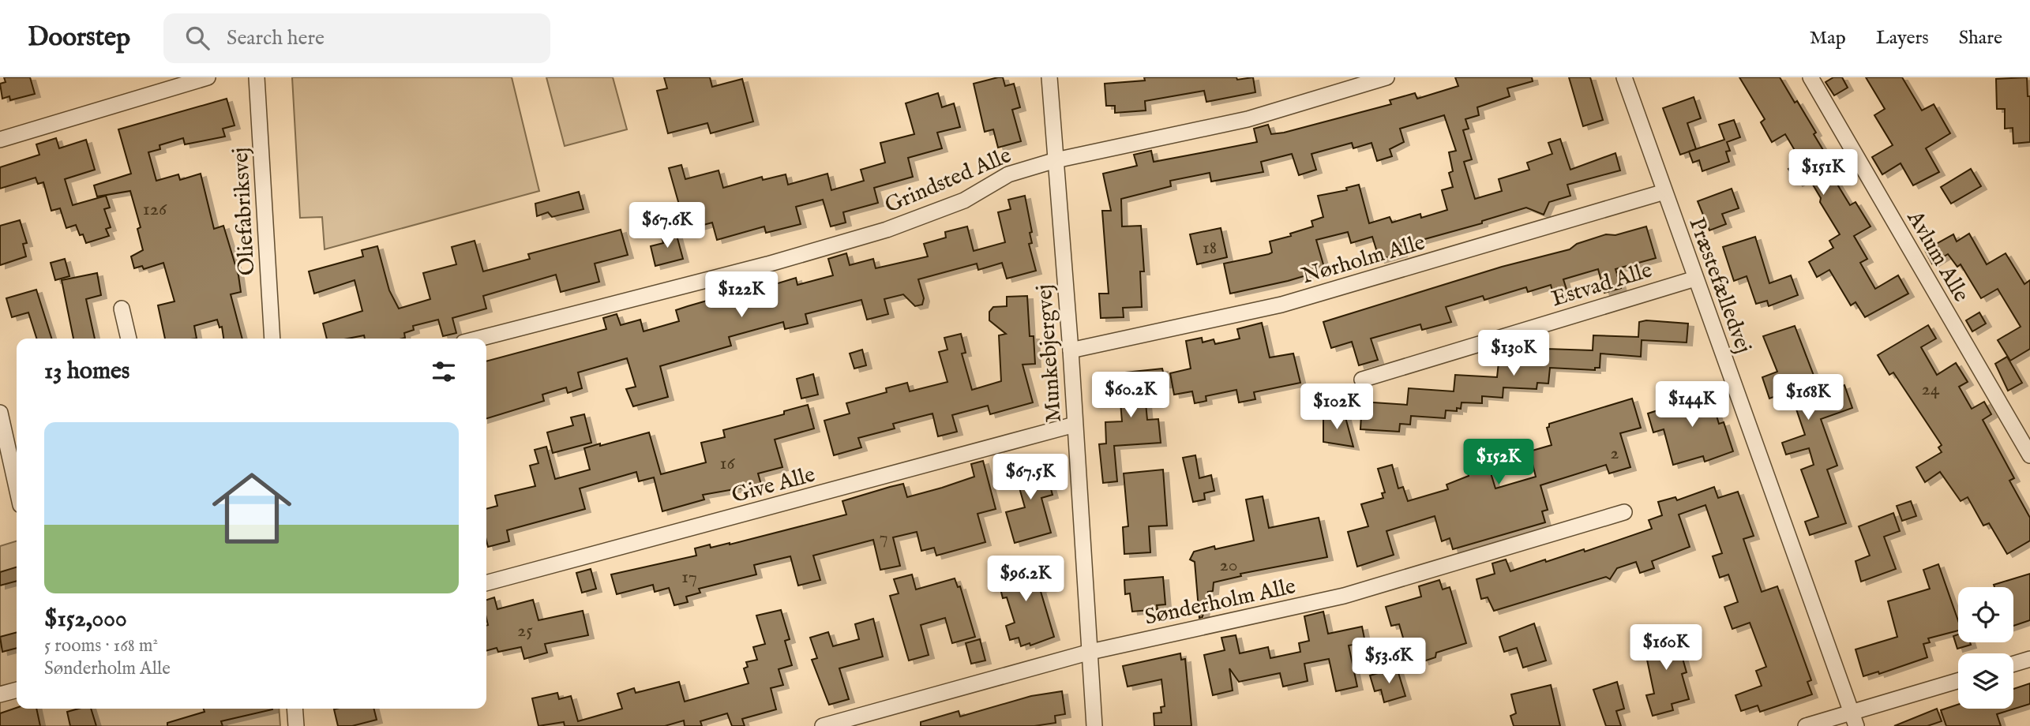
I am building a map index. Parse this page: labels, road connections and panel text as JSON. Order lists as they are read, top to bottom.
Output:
{
  "streets": {
    "street": [
      "Grindsted Alle",
      "Oliefabriksvej",
      "Avlum Alle",
      "Nørholm Alle",
      "Estvad Alle",
      "Præstefælledvej",
      "Munkebjergvej",
      "Give Alle",
      "Sønderholm Alle"
    ]
  },
  "crossings": [
    ["Grindsted Alle", "Munkebjergvej"],
    ["Nørholm Alle", "Præstefælledvej"],
    ["Nørholm Alle", "Munkebjergvej"],
    ["Estvad Alle", "Præstefælledvej"],
    ["Munkebjergvej", "Give Alle"],
    ["Munkebjergvej", "Sønderholm Alle"]
  ],
  "house_numbers": [
    "126",
    "18",
    "24",
    "2",
    "16",
    "7",
    "20",
    "17",
    "25"
  ],
  "page": {
    "header": "Doorstep",
    "search": "Search here",
    "nav": ["Map", "Layers", "Share"],
    "price": [
      "$151K",
      "$67.6K",
      "$122K",
      "$130K",
      "$60.2K",
      "$168K",
      "$144K",
      "$102K",
      "$152K",
      "$67.5K",
      "$96.2K",
      "$160K",
      "$53.6K"
    ],
    "heading": "13 homes",
    "list": [
      {
        "name": "$152,000",
        "note": "5 rooms · 168 m² · Sønderholm Alle"
      }
    ]
  }
}
